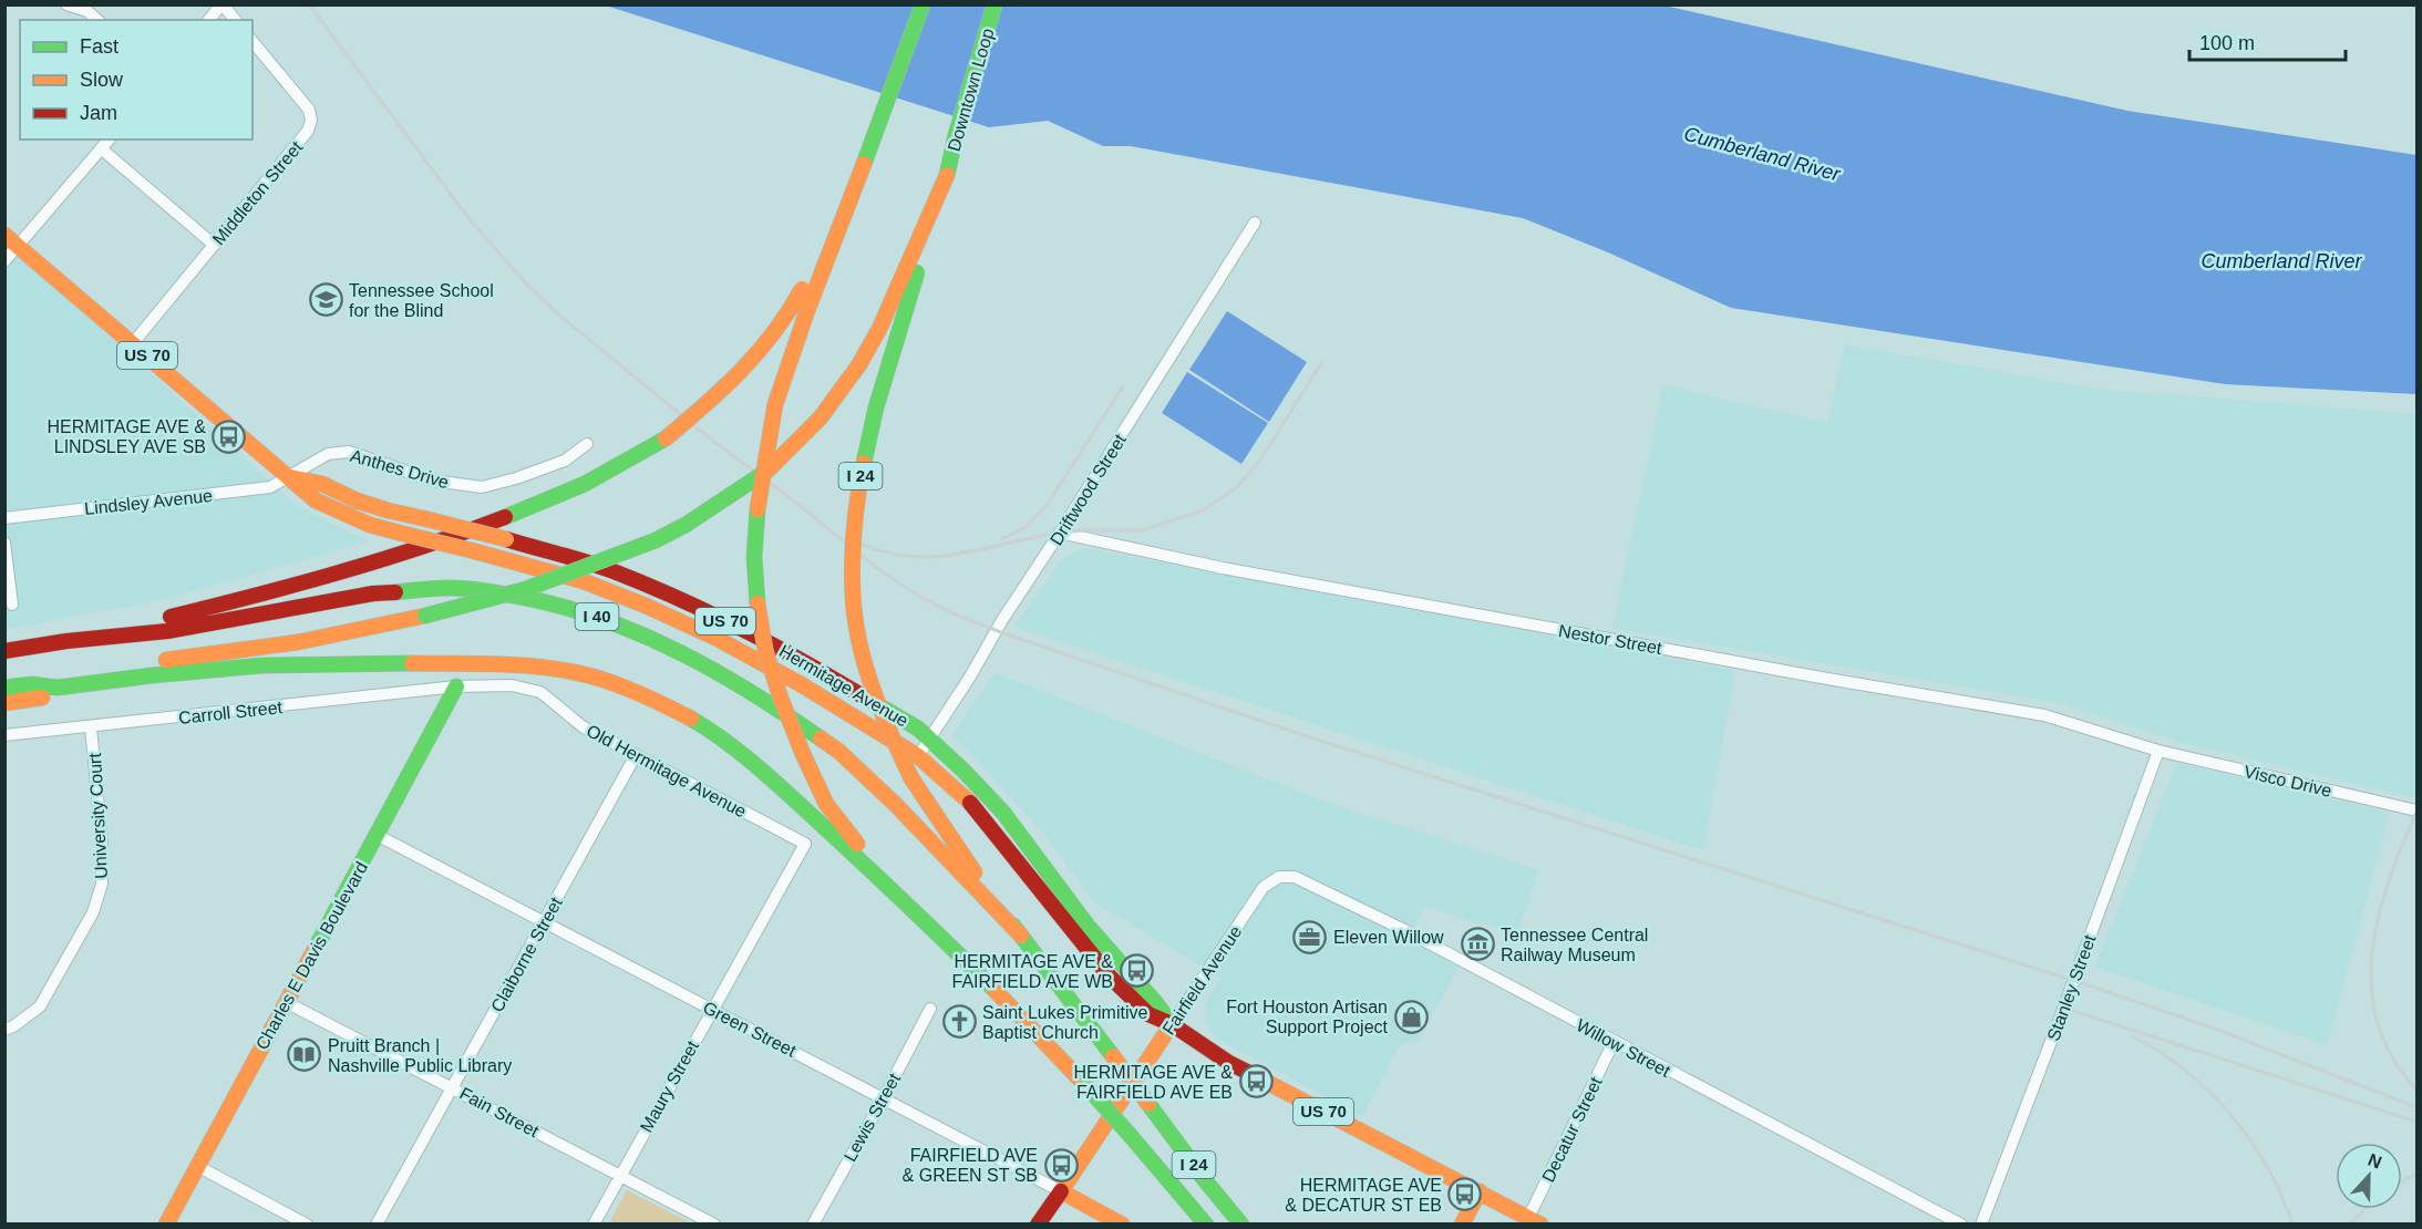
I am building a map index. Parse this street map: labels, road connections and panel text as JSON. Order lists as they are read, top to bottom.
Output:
{
  "streets": {
    "main road": [
      "Downtown Loop",
      "US 70",
      "I 24",
      "I 40",
      "Hermitage Avenue",
      "Charles E Davis Boulevard",
      "Fairfield Avenue",
      "Green Street"
    ],
    "street": [
      "Middleton Street",
      "Anthes Drive",
      "Driftwood Street",
      "Lindsley Avenue",
      "Nestor Street",
      "Carroll Street",
      "Old Hermitage Avenue",
      "Visco Drive",
      "University Court",
      "Claiborne Street",
      "Stanley Street",
      "Willow Street",
      "Maury Street",
      "Fain Street",
      "Lewis Street",
      "Decatur Street"
    ]
  },
  "crossings": [
    ["Downtown Loop", "I 24"],
    ["Middleton Street", "Hermitage Avenue"],
    ["Anthes Drive", "Lindsley Avenue"],
    ["Anthes Drive", "Hermitage Avenue"],
    ["I 24", "I 40"],
    ["Driftwood Street", "Nestor Street"],
    ["Driftwood Street", "Hermitage Avenue"],
    ["Lindsley Avenue", "Hermitage Avenue"],
    ["Nestor Street", "Visco Drive"],
    ["Nestor Street", "Stanley Street"],
    ["Hermitage Avenue", "Fairfield Avenue"],
    ["Hermitage Avenue", "Decatur Street"],
    ["Carroll Street", "Old Hermitage Avenue"],
    ["Carroll Street", "University Court"],
    ["Carroll Street", "Charles E Davis Boulevard"],
    ["Old Hermitage Avenue", "Claiborne Street"],
    ["Old Hermitage Avenue", "Charles E Davis Boulevard"],
    ["Old Hermitage Avenue", "Maury Street"],
    ["Visco Drive", "Stanley Street"],
    ["Claiborne Street", "Green Street"],
    ["Claiborne Street", "Fain Street"],
    ["Charles E Davis Boulevard", "Green Street"],
    ["Charles E Davis Boulevard", "Fain Street"],
    ["Fairfield Avenue", "Green Street"],
    ["Fairfield Avenue", "Willow Street"],
    ["Green Street", "Maury Street"],
    ["Green Street", "Lewis Street"],
    ["Willow Street", "Decatur Street"],
    ["Maury Street", "Fain Street"]
  ],
  "water": ["Cumberland River"],
  "places": {
    "school or university": ["Tennessee School for the Blind"],
    "bus stop": [
      "HERMITAGE AVE & LINDSLEY AVE SB",
      "HERMITAGE AVE & FAIRFIELD AVE WB",
      "HERMITAGE AVE & FAIRFIELD AVE EB",
      "FAIRFIELD AVE & GREEN ST SB",
      "HERMITAGE AVE & DECATUR ST EB"
    ],
    "office": ["Eleven Willow"],
    "museum": ["Tennessee Central Railway Museum"],
    "shop": ["Fort Houston Artisan Support Project"],
    "church": ["Saint Lukes Primitive Baptist Church"],
    "library": ["Pruitt Branch | Nashville Public Library"]
  },
  "legend": ["Fast", "Slow", "Jam"],
  "scale_bar": "100 m",
  "north": "top"
}
